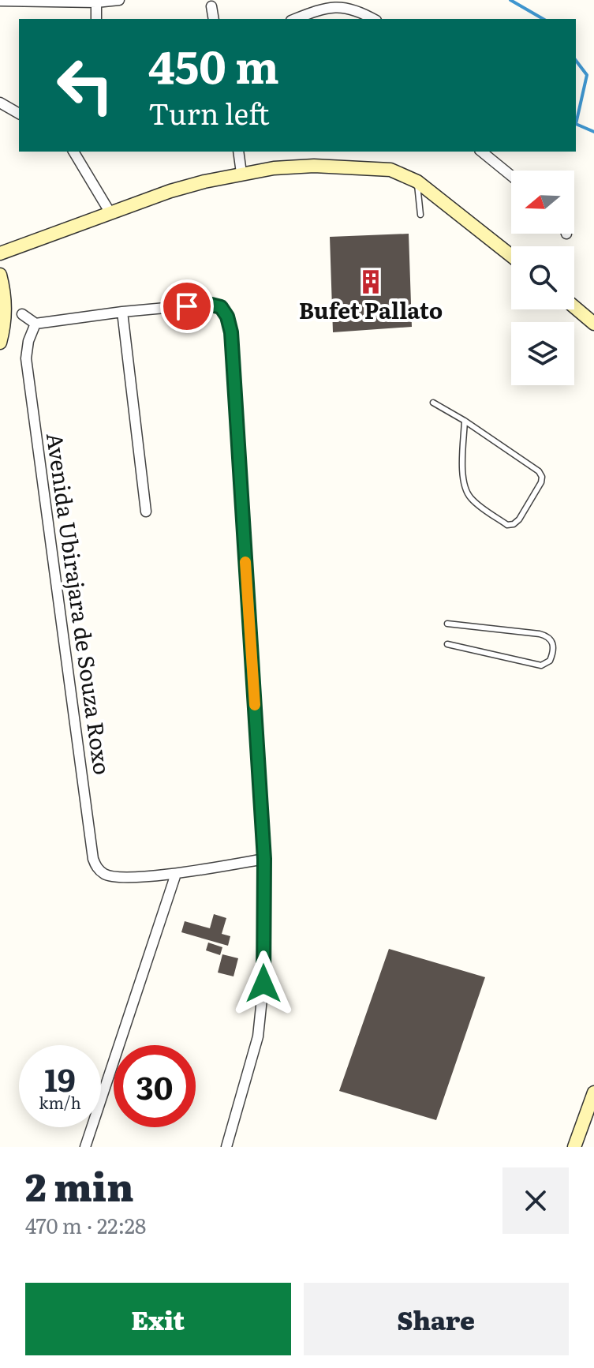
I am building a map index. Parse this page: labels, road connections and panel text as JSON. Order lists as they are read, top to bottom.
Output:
{
  "streets": {
    "street": ["Avenida Ubirajara de Souza Roxo"]
  },
  "places": {
    "building": ["Bufet Pallato"]
  },
  "north": "left",
  "page": {
    "turn": ["450 m", "Turn left"],
    "speed": "19 km/h",
    "limit": "30",
    "heading": ["2 min", "470 m · 22:28"],
    "buttons": ["Exit", "Share"]
  }
}
